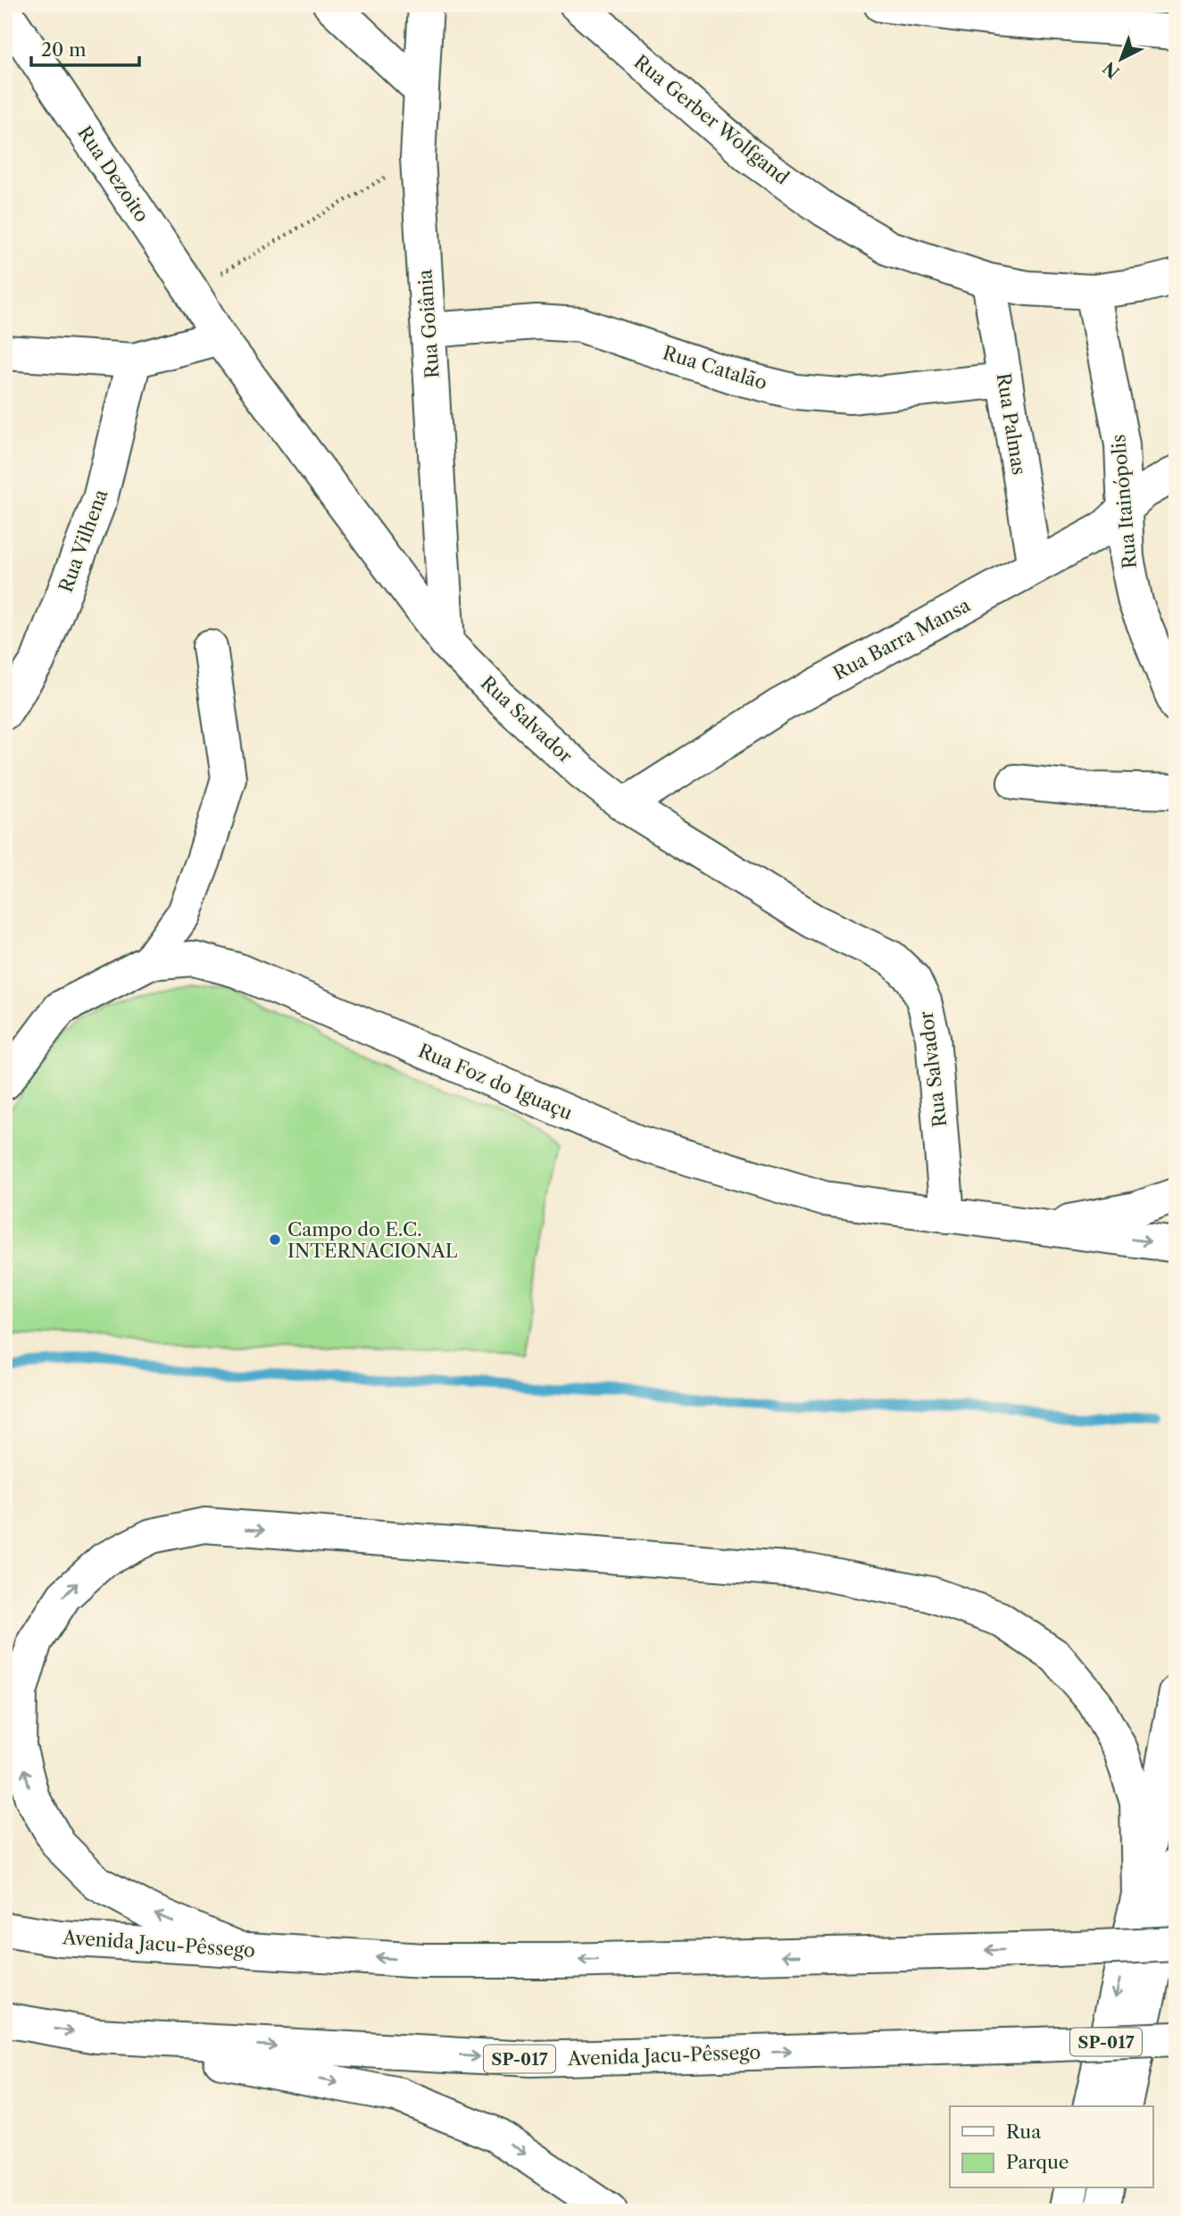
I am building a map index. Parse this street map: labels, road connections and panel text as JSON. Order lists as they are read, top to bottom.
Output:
{
  "streets": {
    "main road": [
      "Rua Gerber Wolfgand",
      "Rua Dezoito",
      "Rua Goiânia",
      "Rua Catalão",
      "Rua Palmas",
      "Rua Itainópolis",
      "Rua Vilhena",
      "Rua Barra Mansa",
      "Rua Salvador",
      "Rua Foz do Iguaçu",
      "Avenida Jacu-Pêssego",
      "SP-017"
    ]
  },
  "crossings": [
    ["Rua Gerber Wolfgand", "Rua Palmas"],
    ["Rua Gerber Wolfgand", "Rua Itainópolis"],
    ["Rua Dezoito", "Rua Salvador"],
    ["Rua Goiânia", "Rua Catalão"],
    ["Rua Goiânia", "Rua Salvador"],
    ["Rua Catalão", "Rua Palmas"],
    ["Rua Palmas", "Rua Barra Mansa"],
    ["Rua Itainópolis", "Rua Barra Mansa"],
    ["Rua Barra Mansa", "Rua Salvador"],
    ["Rua Salvador", "Rua Foz do Iguaçu"]
  ],
  "places": ["Campo do E.C. INTERNACIONAL"],
  "legend": ["Rua", "Parque"],
  "scale_bar": "20 m",
  "north": "bottom left"
}
